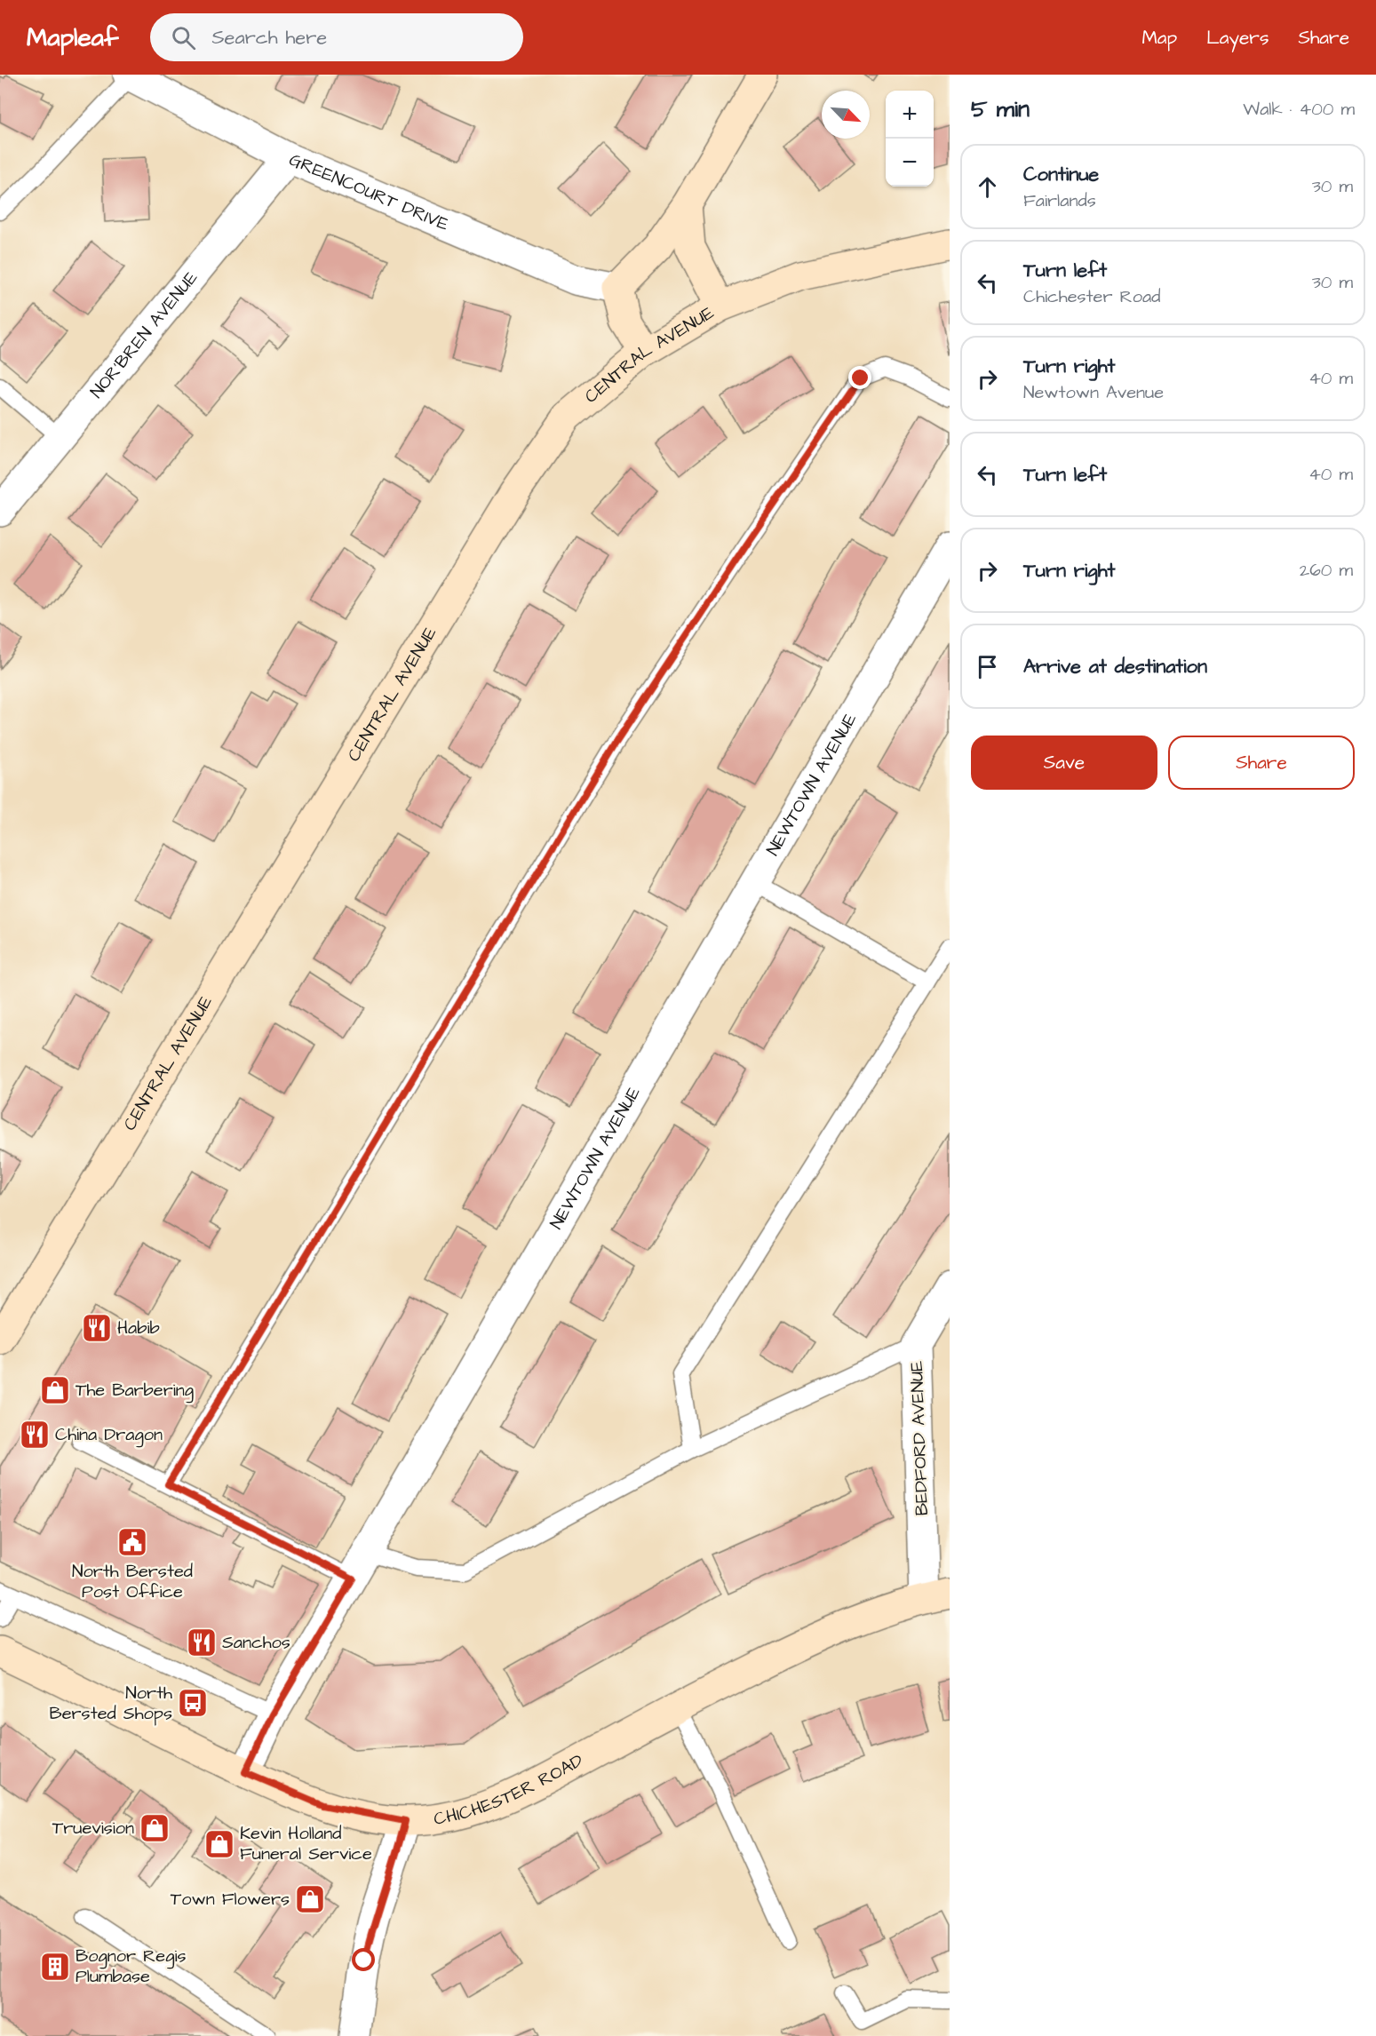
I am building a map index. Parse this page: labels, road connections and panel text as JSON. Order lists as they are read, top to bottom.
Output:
{
  "streets": {
    "street": [
      "GREENCOURT DRIVE",
      "NOR'BREN AVENUE",
      "CENTRAL AVENUE",
      "NEWTOWN AVENUE",
      "BEDFORD AVENUE",
      "CHICHESTER ROAD"
    ]
  },
  "crossings": [
    ["GREENCOURT DRIVE", "NOR'BREN AVENUE"],
    ["NEWTOWN AVENUE", "CHICHESTER ROAD"],
    ["BEDFORD AVENUE", "CHICHESTER ROAD"]
  ],
  "places": {
    "restaurant": ["Habib", "China Dragon", "Sanchos"],
    "shop": [
      "The Barbering",
      "Truevision",
      "Kevin Holland Funeral Service",
      "Town Flowers"
    ],
    "public building": ["North Bersted Post Office"],
    "bus stop": ["North Bersted Shops"],
    "building": ["Bognor Regis Plumbase"]
  },
  "north": "bottom right",
  "page": {
    "header": "Mapleaf",
    "search": "Search here",
    "nav": ["Map", "Layers", "Share"],
    "heading": ["5 min", "Walk · 400 m"],
    "map_buttons": ["+", "−"],
    "list": [
      ["Continue", "Fairlands", "30 m"],
      ["Turn left", "Chichester Road", "30 m"],
      ["Turn right", "Newtown Avenue", "40 m"],
      ["Turn left", "40 m"],
      ["Turn right", "260 m"],
      "Arrive at destination"
    ],
    "buttons": ["Save", "Share"]
  }
}
